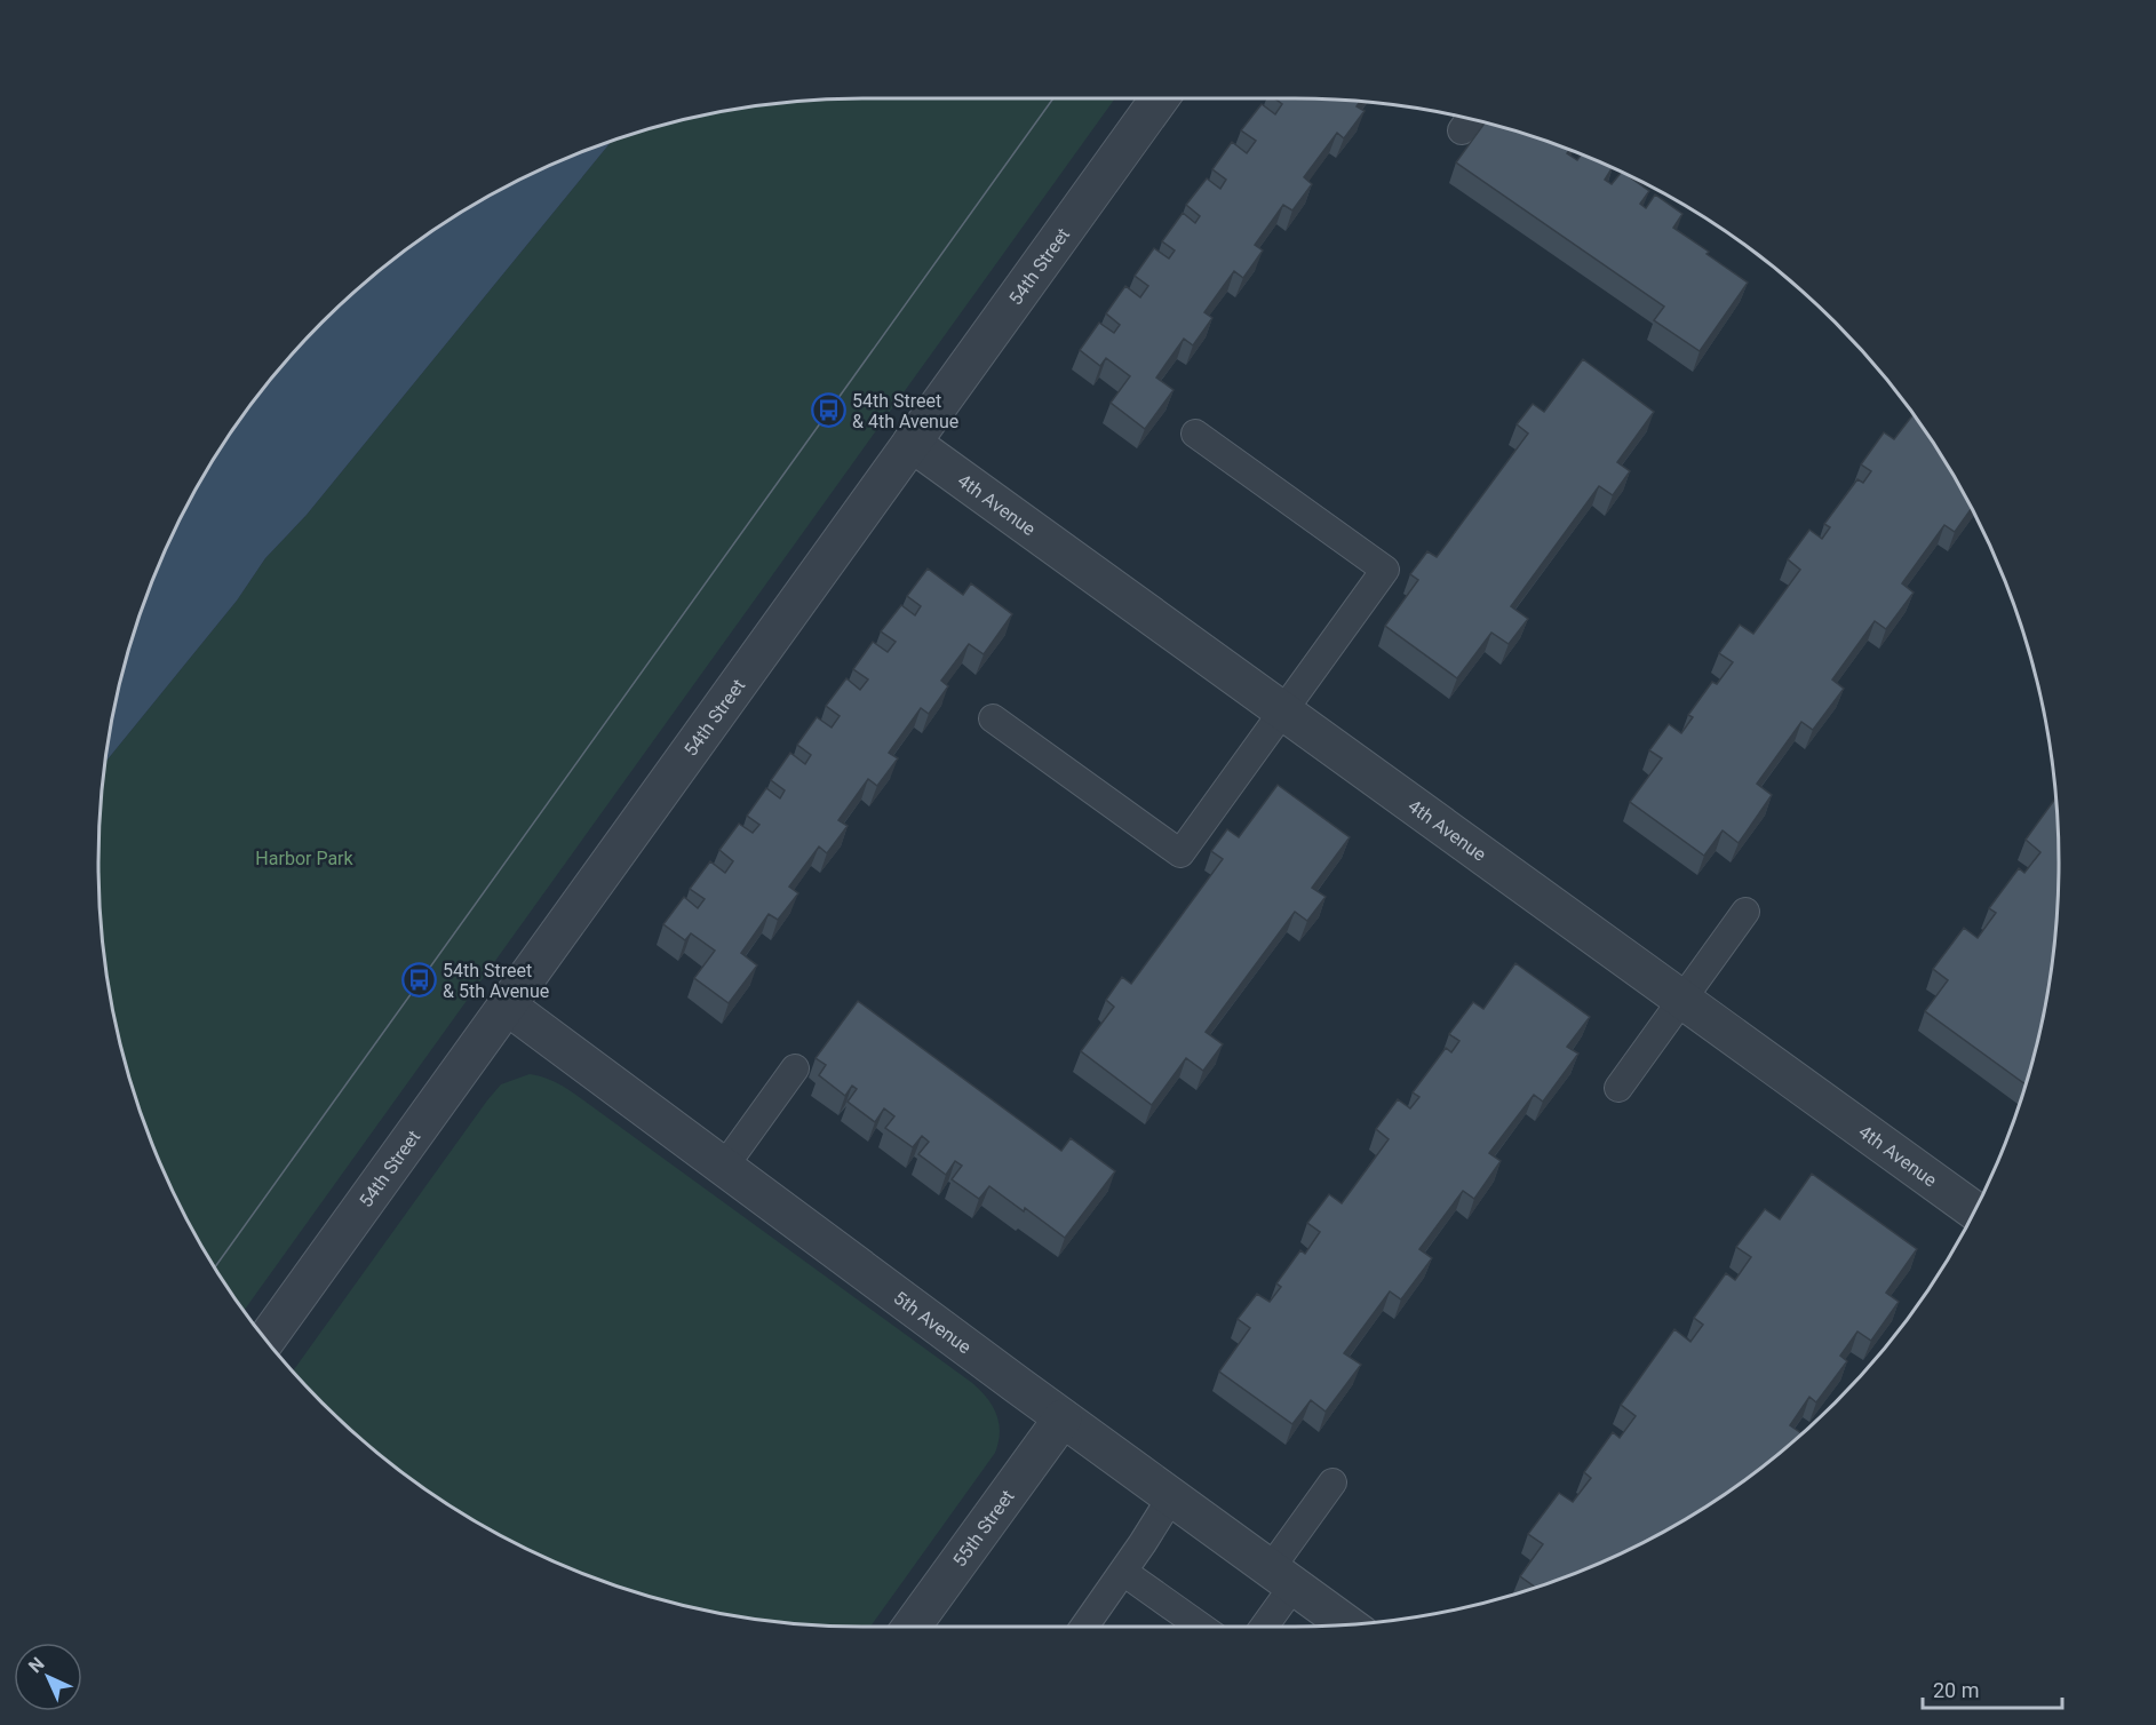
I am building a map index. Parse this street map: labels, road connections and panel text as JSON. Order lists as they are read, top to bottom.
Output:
{
  "streets": {
    "street": [
      "54th Street",
      "4th Avenue",
      "5th Avenue",
      "55th Street"
    ]
  },
  "crossings": [
    ["54th Street", "4th Avenue"],
    ["54th Street", "5th Avenue"],
    ["5th Avenue", "55th Street"]
  ],
  "parks": ["Harbor Park"],
  "places": {
    "bus stop": ["54th Street & 4th Avenue", "54th Street & 5th Avenue"]
  },
  "scale_bar": "20 m",
  "north": "top left"
}
